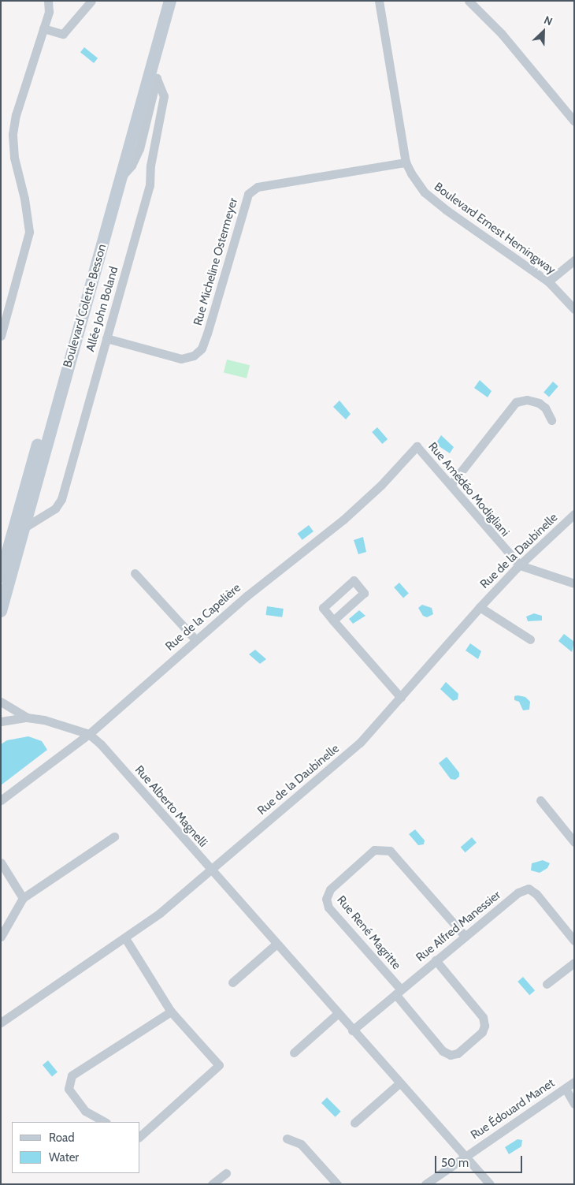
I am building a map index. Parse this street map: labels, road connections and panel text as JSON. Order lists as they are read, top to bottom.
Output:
{
  "streets": {
    "main road": ["Boulevard Colette Besson"],
    "street": [
      "Boulevard Ernest Hemingway",
      "Rue Micheline Ostermeyer",
      "Allée John Boland",
      "Rue Amédéo Modigliani",
      "Rue de la Daubinelle",
      "Rue de la Capelière",
      "Rue Alberto Magnelli",
      "Rue Alfred Manessier",
      "Rue René Magritte",
      "Rue Édouard Manet"
    ]
  },
  "crossings": [
    ["Boulevard Ernest Hemingway", "Rue Micheline Ostermeyer"],
    ["Rue Micheline Ostermeyer", "Allée John Boland"],
    ["Boulevard Colette Besson", "Allée John Boland"],
    ["Rue Amédéo Modigliani", "Rue de la Daubinelle"],
    ["Rue Amédéo Modigliani", "Rue de la Capelière"],
    ["Rue de la Daubinelle", "Rue Alberto Magnelli"],
    ["Rue de la Capelière", "Rue Alberto Magnelli"],
    ["Rue Alberto Magnelli", "Rue Alfred Manessier"],
    ["Rue Alberto Magnelli", "Rue Édouard Manet"],
    ["Rue Alfred Manessier", "Rue René Magritte"]
  ],
  "legend": ["Road", "Water"],
  "scale_bar": "50 m",
  "north": "top right"
}
